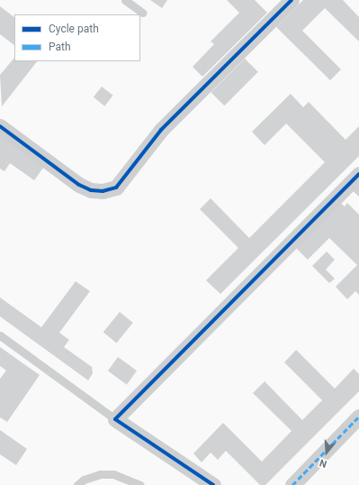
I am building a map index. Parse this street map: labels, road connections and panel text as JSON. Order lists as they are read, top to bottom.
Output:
{
  "legend": ["Cycle path", "Path"],
  "north": "bottom"
}
